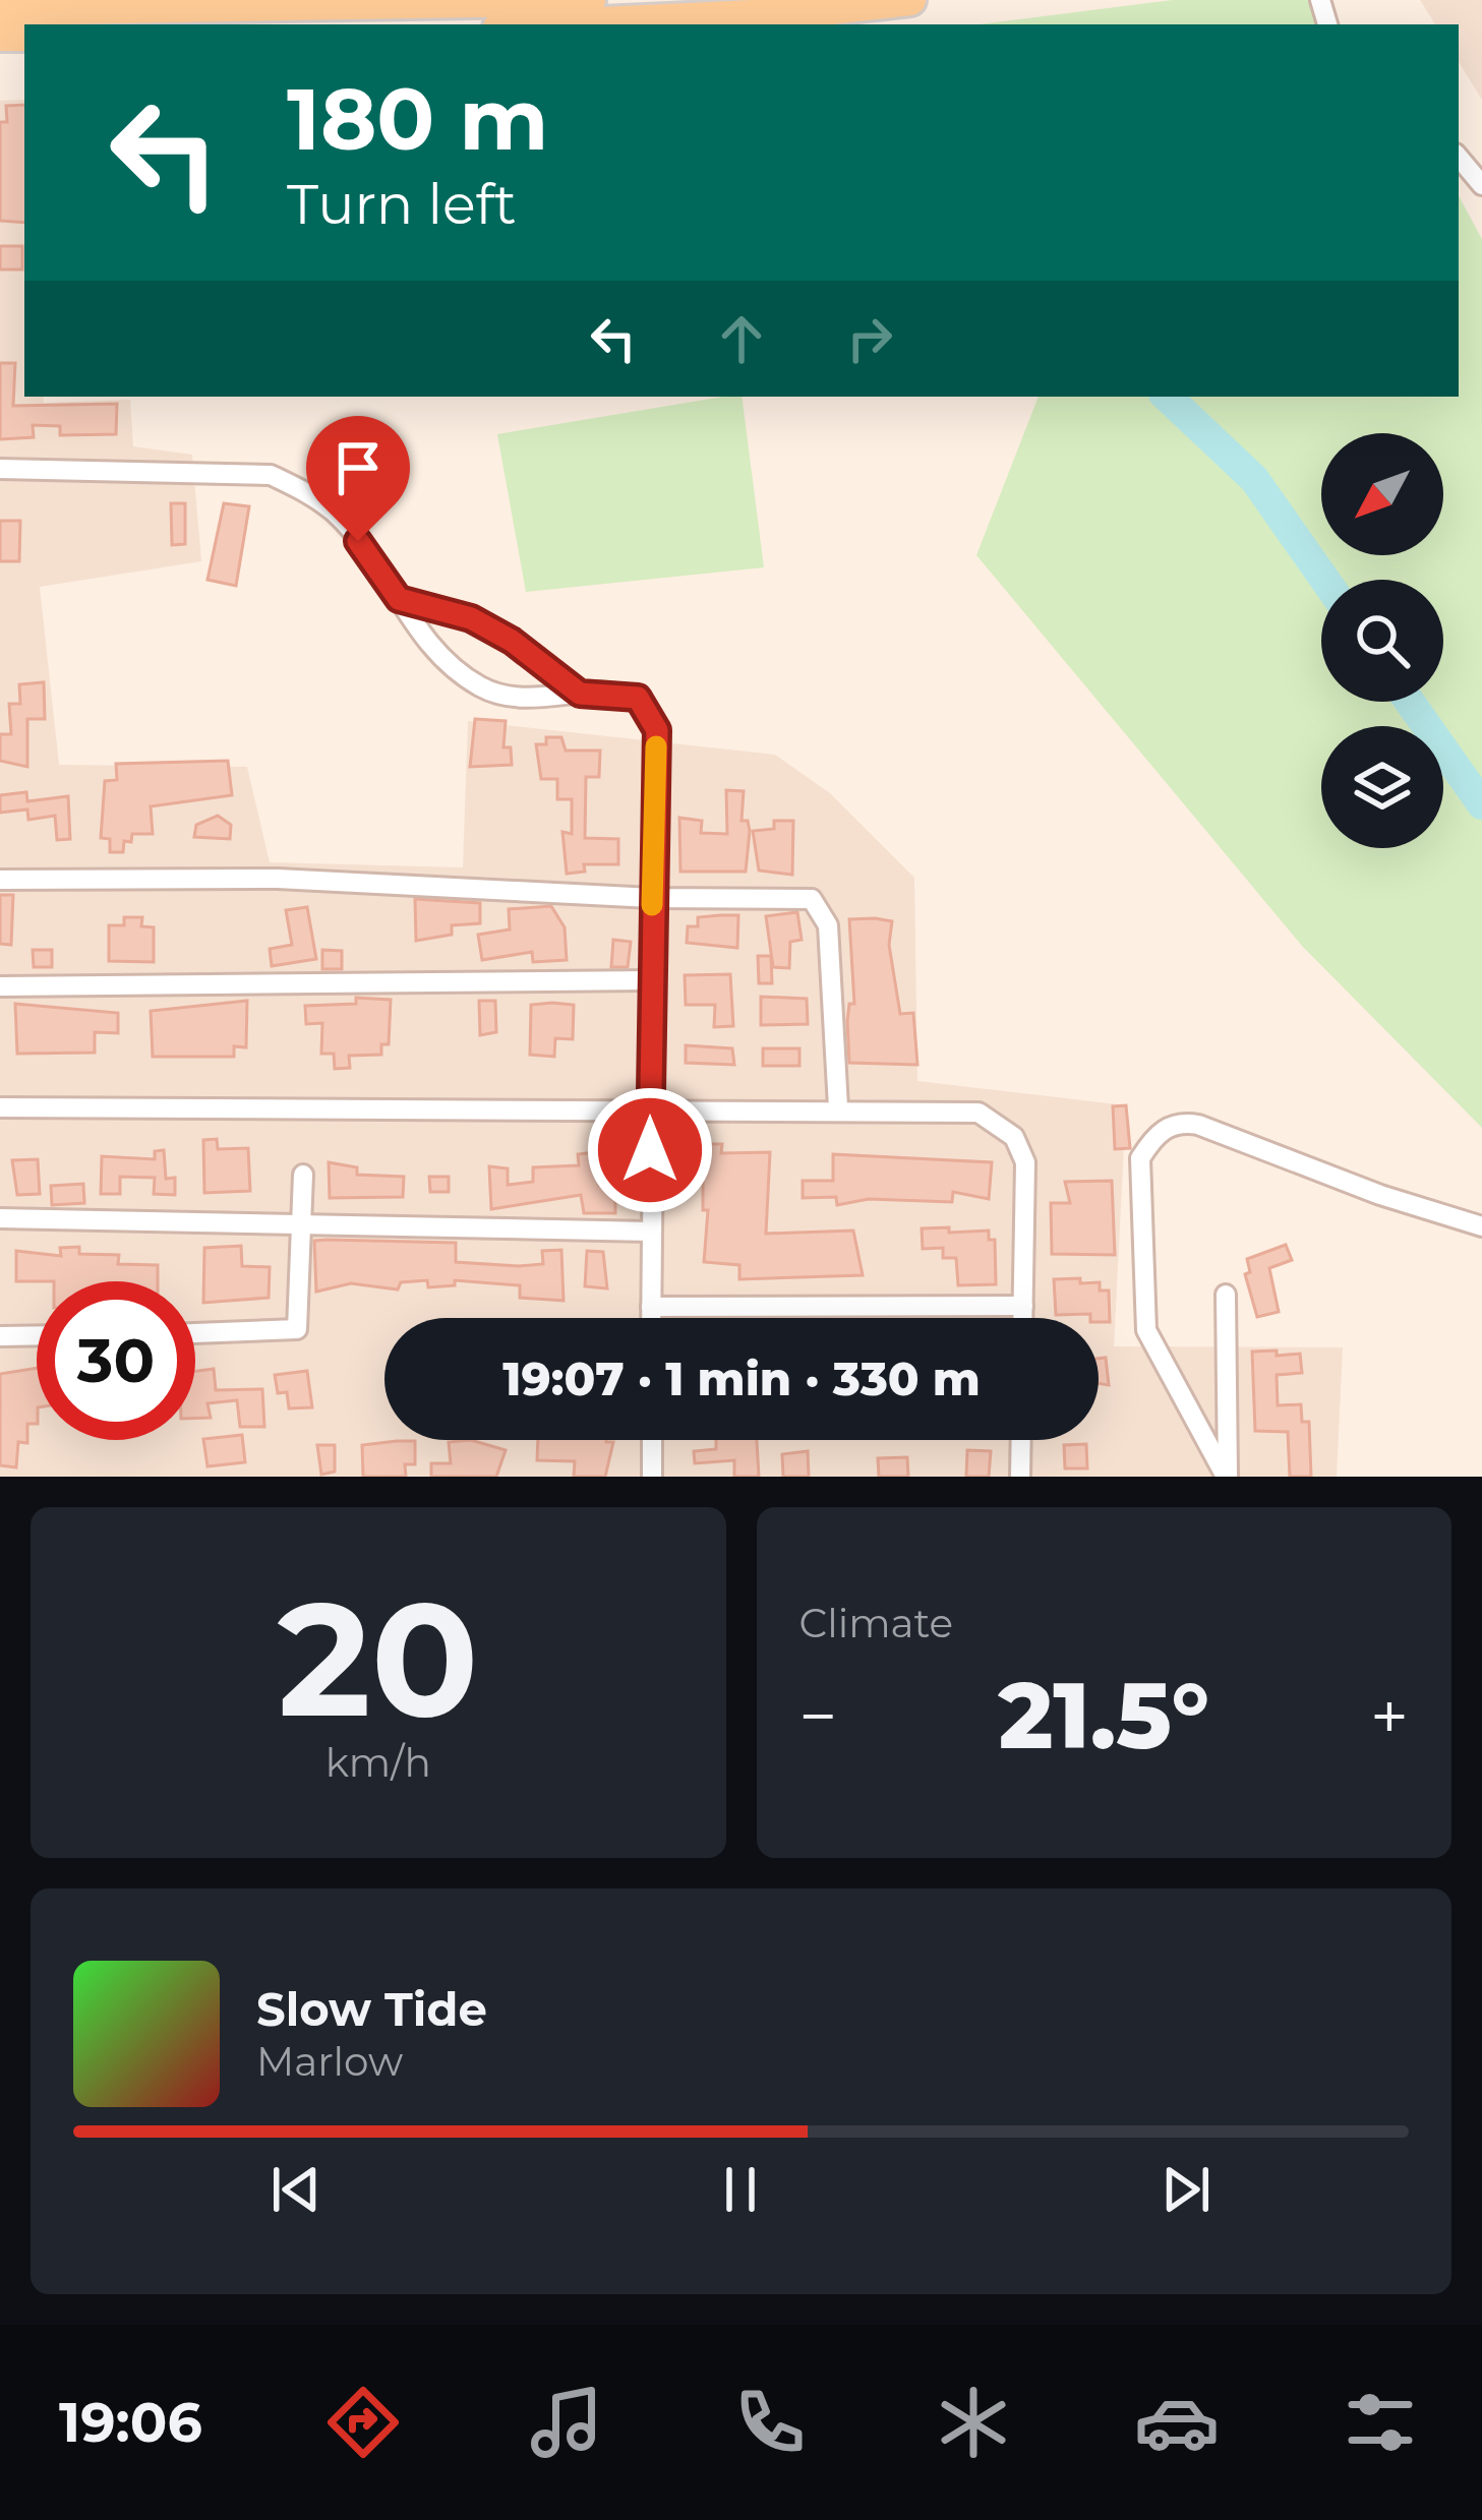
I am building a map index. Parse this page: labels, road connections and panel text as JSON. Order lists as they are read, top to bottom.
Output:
{
  "north": "bottom left",
  "page": {
    "turn": ["180 m", "Turn left"],
    "limit": "30",
    "trip": "19:07 · 1 min · 330 m",
    "tile": [
      ["20", "km/h"],
      "Climate"
    ],
    "heat": ["−", "21.5°", "+"],
    "song": ["Slow Tide", "Marlow"],
    "tabs": "19:06"
  }
}
